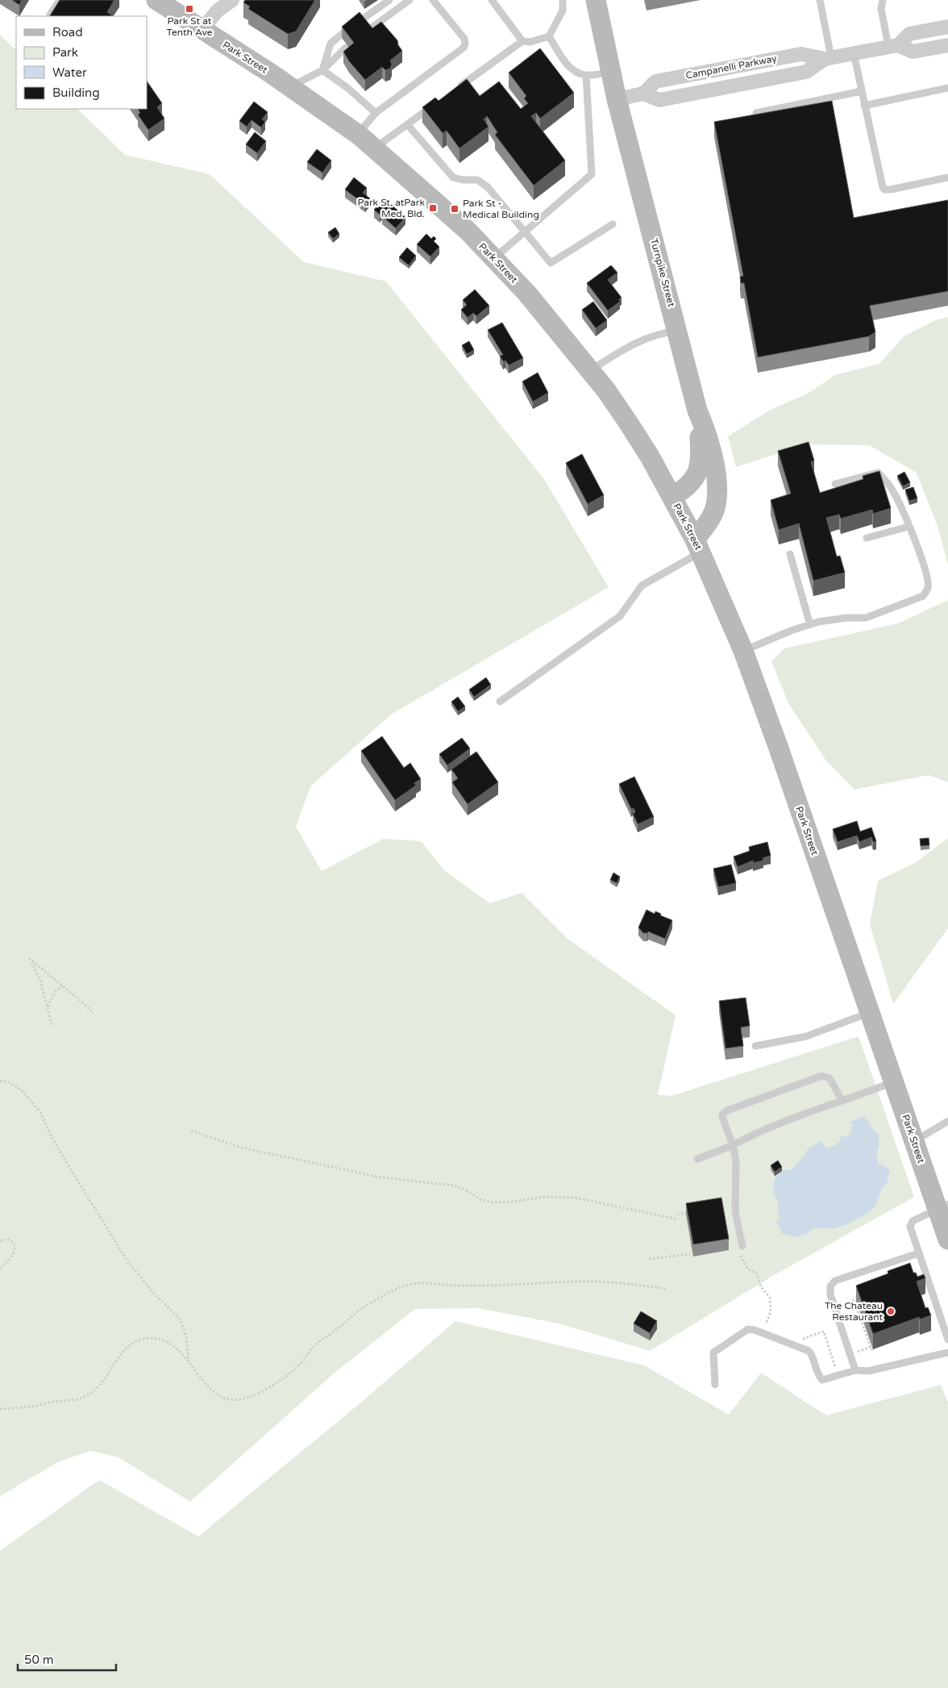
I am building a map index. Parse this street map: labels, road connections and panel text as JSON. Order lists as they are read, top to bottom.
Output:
{
  "streets": {
    "main road": ["Park Street", "Turnpike Street"],
    "street": ["Campanelli Parkway"]
  },
  "crossings": [
    ["Park Street", "Turnpike Street"],
    ["Campanelli Parkway", "Turnpike Street"]
  ],
  "places": {
    "transit": ["Park St at Tenth Ave", "Park St. atPark Med. Bld.", "Park St - Medical Building"],
    "other": ["The Chateau Restaurant"]
  },
  "legend": [
    "Road",
    "Park",
    "Water",
    "Building"
  ],
  "scale_bar": "50 m"
}
